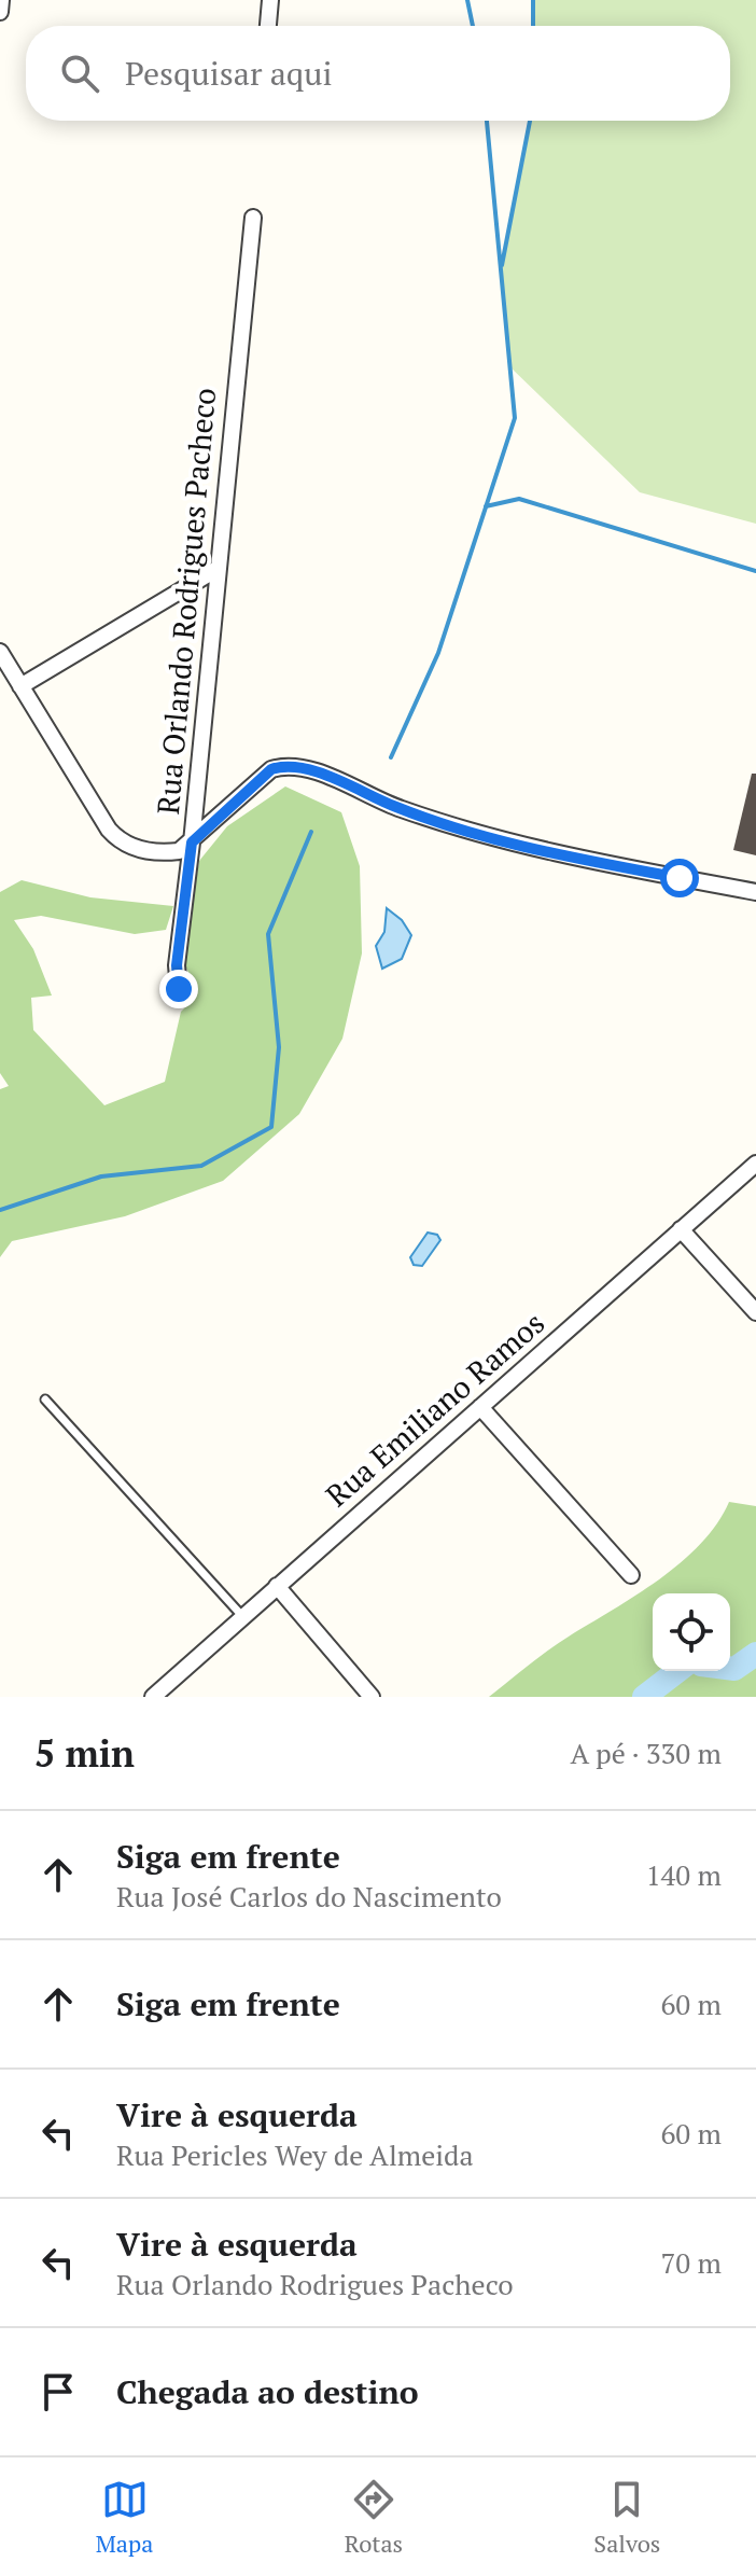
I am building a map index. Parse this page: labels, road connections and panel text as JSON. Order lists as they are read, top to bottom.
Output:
{
  "streets": {
    "street": ["Rua Orlando Rodrigues Pacheco", "Rua Emiliano Ramos"]
  },
  "page": {
    "search": "Pesquisar aqui",
    "heading": ["5 min", "A pé · 330 m"],
    "list": [
      ["Siga em frente", "Rua José Carlos do Nascimento", "140 m"],
      ["Siga em frente", "60 m"],
      ["Vire à esquerda", "Rua Pericles Wey de Almeida", "60 m"],
      ["Vire à esquerda", "Rua Orlando Rodrigues Pacheco", "70 m"],
      "Chegada ao destino"
    ],
    "nav": ["Mapa", "Rotas", "Salvos"]
  }
}
